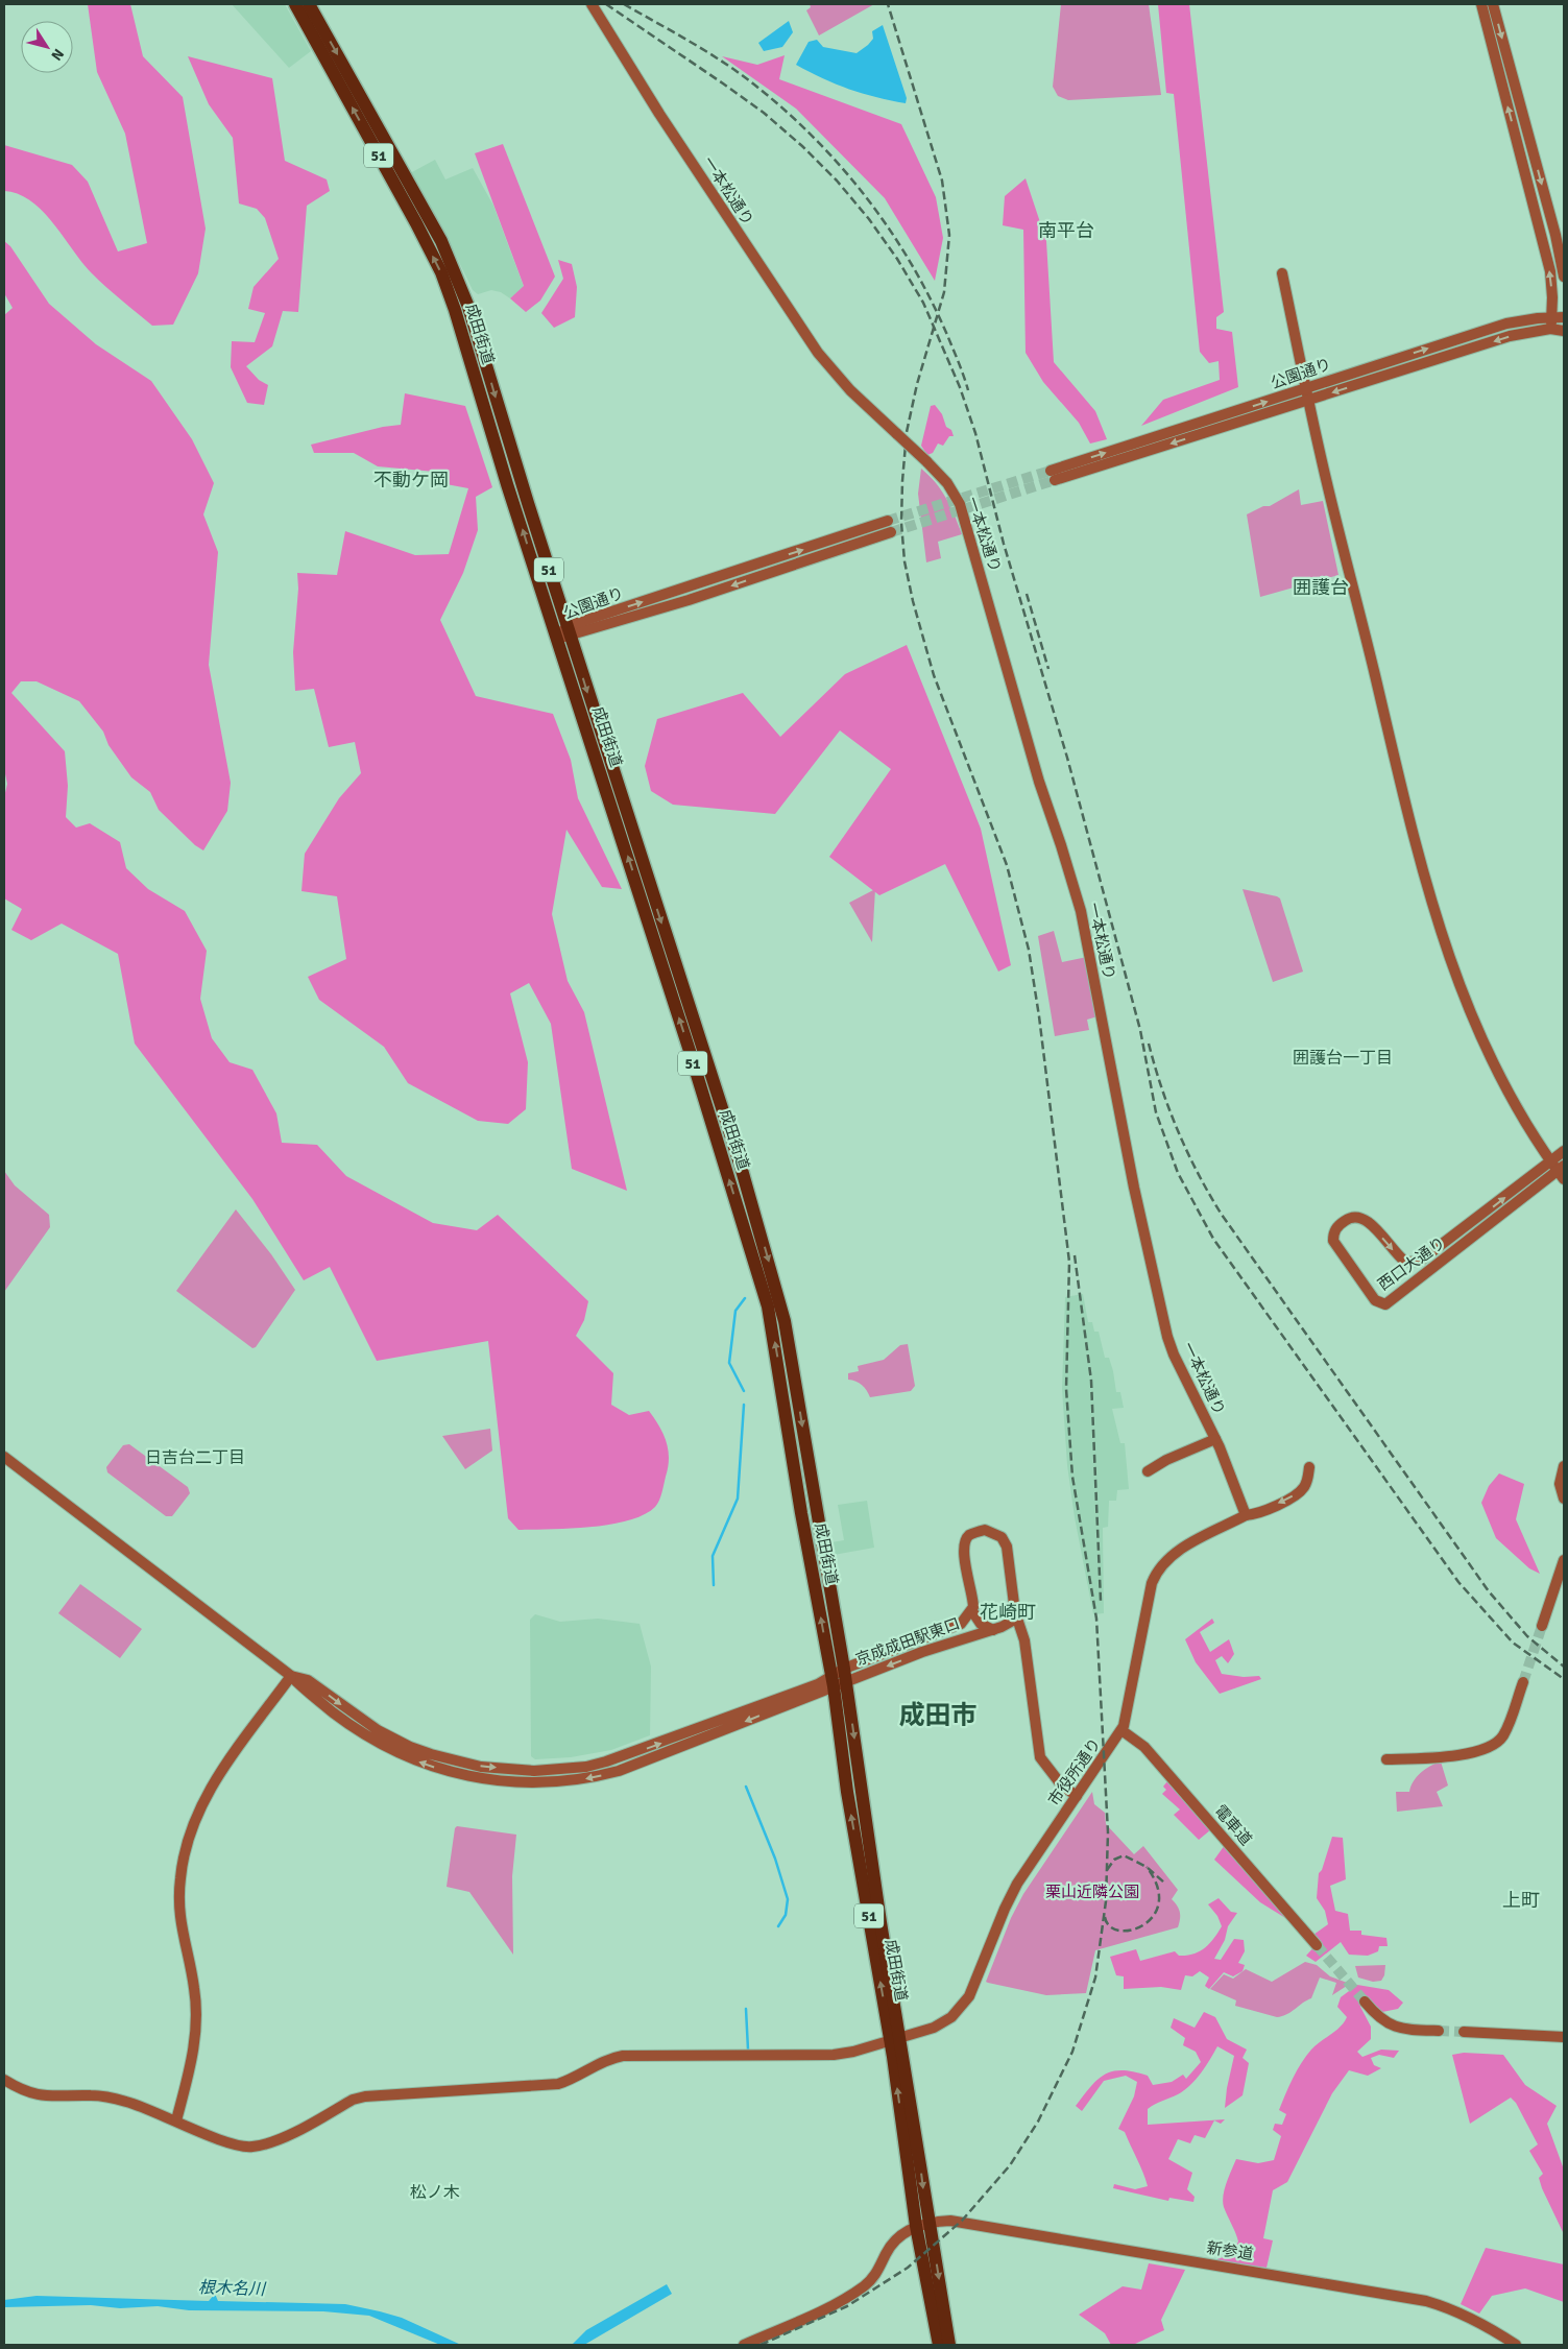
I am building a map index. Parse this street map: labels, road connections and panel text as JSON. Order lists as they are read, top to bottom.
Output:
{
  "streets": {
    "highway": ["51", "成田街道"],
    "street": [
      "一本松通り",
      "公園通り",
      "西口大通り",
      "京成成田駅東口",
      "市役所通り",
      "電車道",
      "新参道"
    ]
  },
  "crossings": [
    ["一本松通り", "市役所通り"],
    ["成田街道", "公園通り"],
    ["成田街道", "京成成田駅東口"],
    ["成田街道", "市役所通り"],
    ["成田街道", "新参道"],
    ["市役所通り", "電車道"]
  ],
  "districts": [
    "南平台",
    "不動ケ岡",
    "囲護台",
    "囲護台一丁目",
    "日吉台二丁目",
    "花崎町",
    "成田市",
    "上町",
    "松ノ木"
  ],
  "water": ["根木名川"],
  "parks": ["栗山近隣公園"],
  "north": "bottom right"
}
